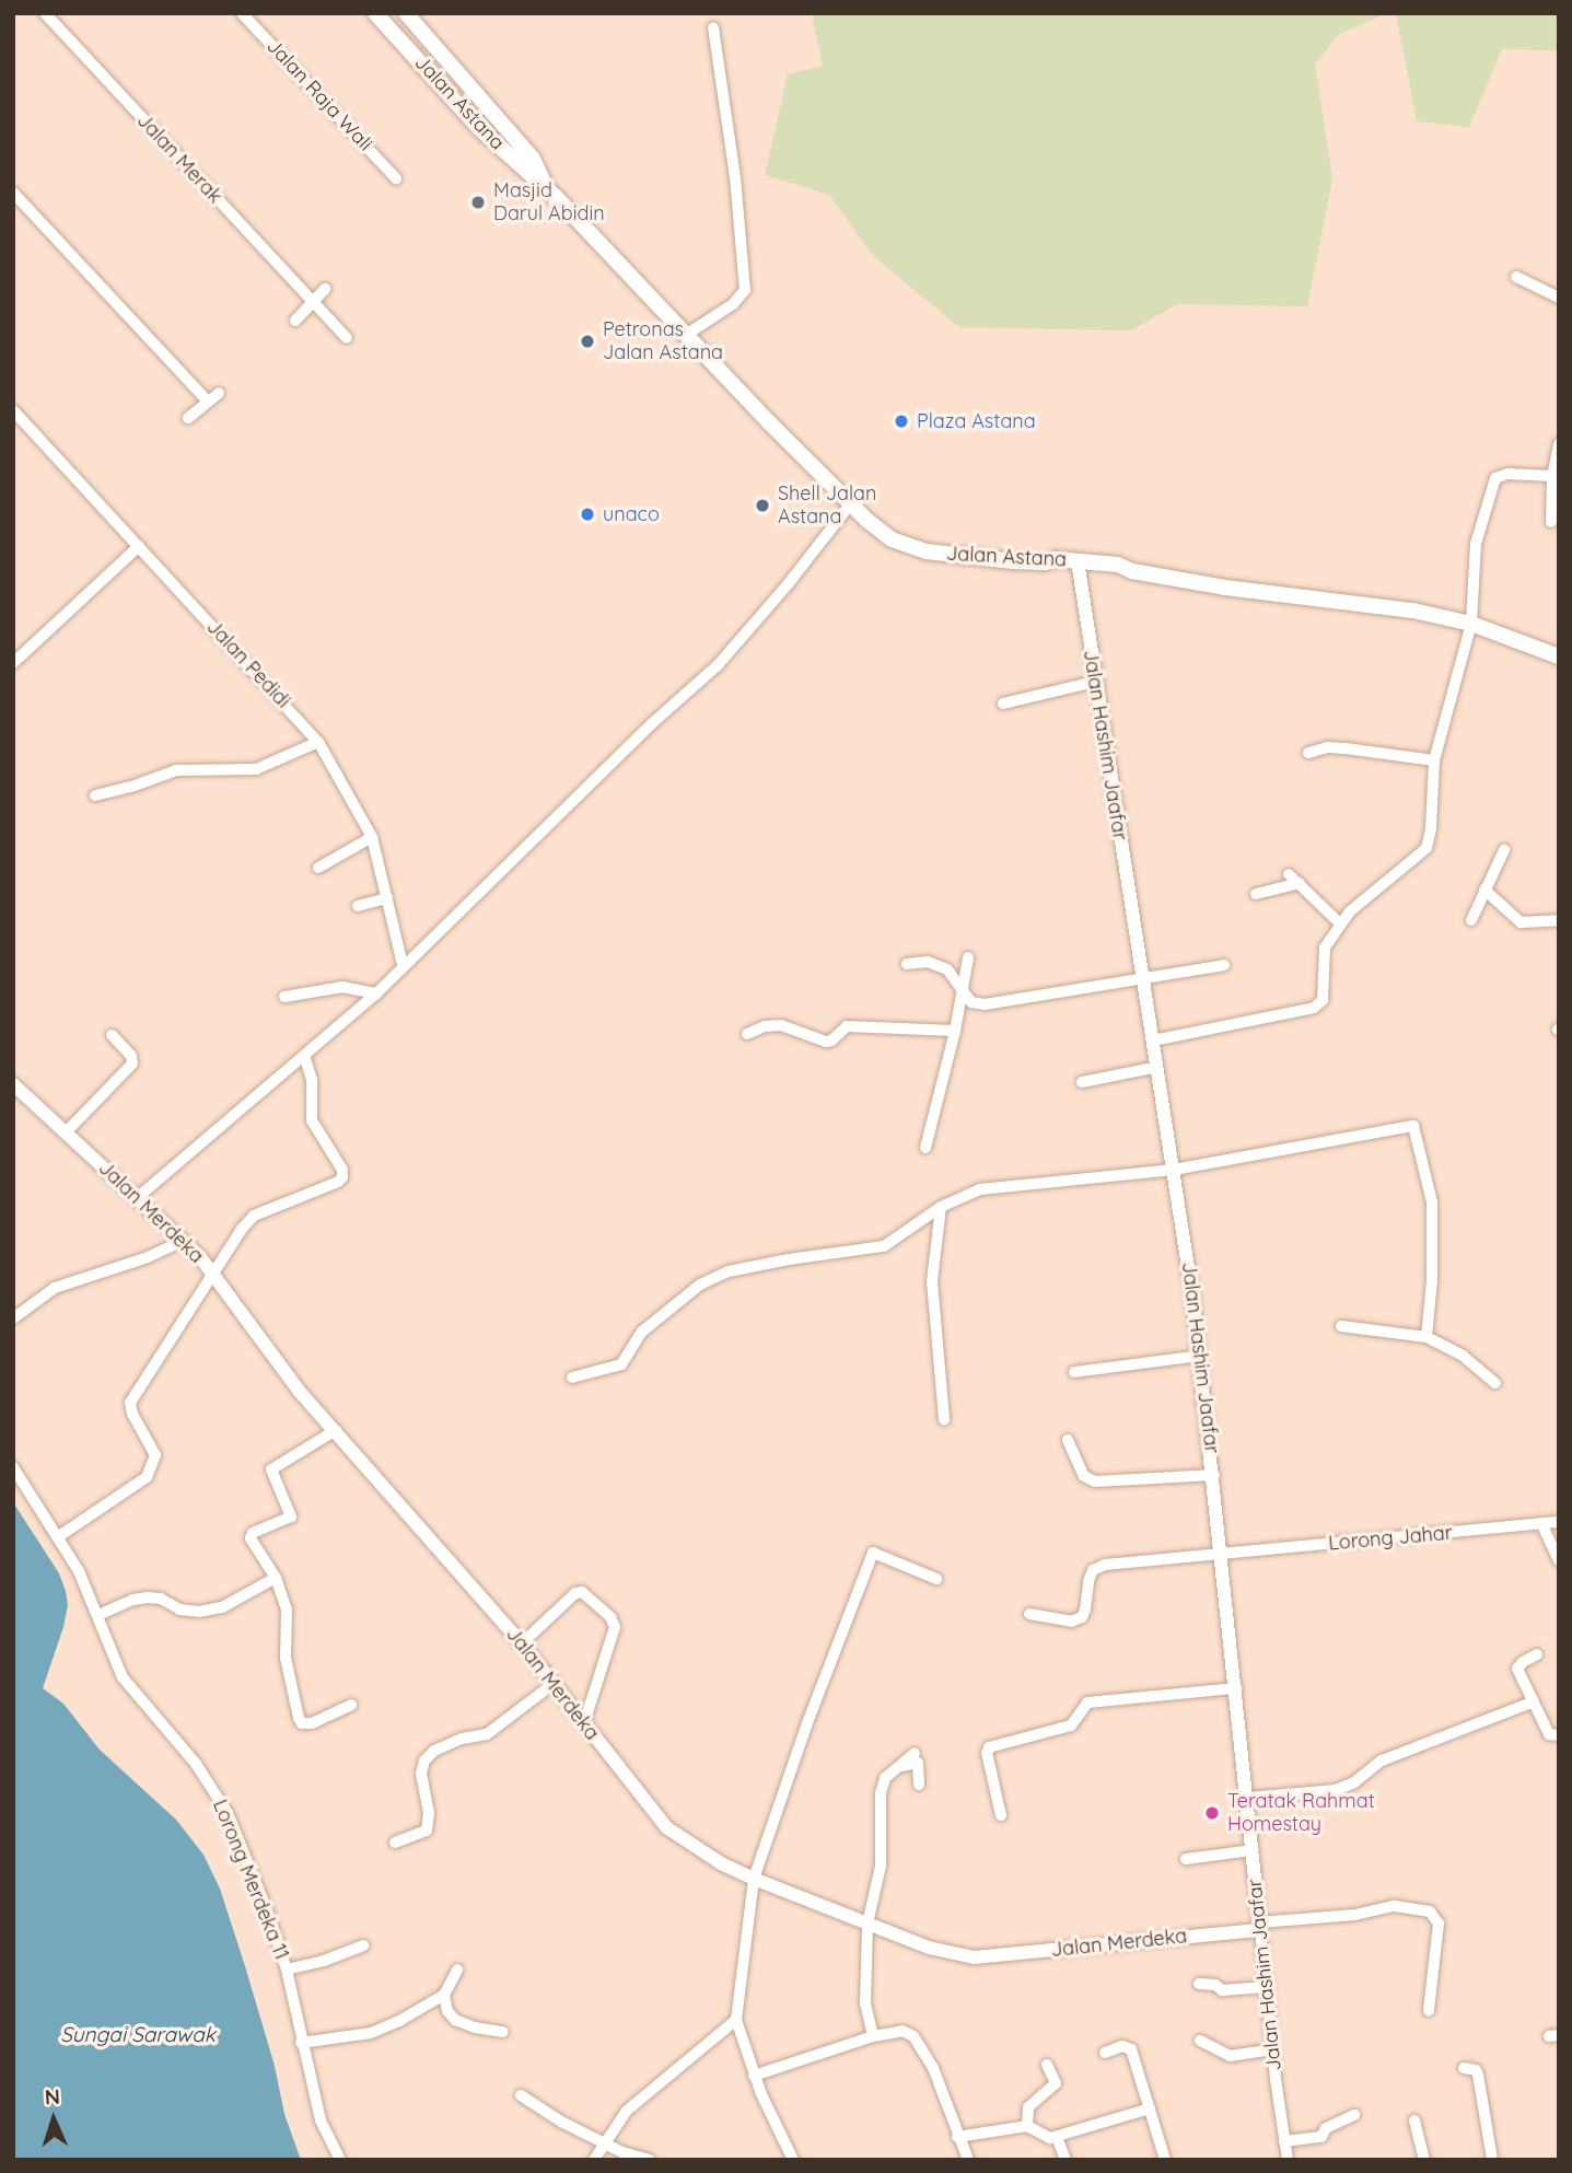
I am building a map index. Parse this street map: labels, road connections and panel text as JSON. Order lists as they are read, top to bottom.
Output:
{
  "streets": {
    "main road": ["Jalan Astana"],
    "street": [
      "Jalan Raja Wali",
      "Jalan Merak",
      "Jalan Pedidi",
      "Jalan Hashim Jaafar",
      "Jalan Merdeka",
      "Lorong Jahar",
      "Lorong Merdeka 11"
    ]
  },
  "crossings": [
    ["Jalan Astana", "Jalan Hashim Jaafar"],
    ["Jalan Hashim Jaafar", "Jalan Merdeka"],
    ["Jalan Hashim Jaafar", "Lorong Jahar"]
  ],
  "water": ["Sungai Sarawak"],
  "places": [
    "Masjid Darul Abidin",
    "Petronas Jalan Astana",
    "Plaza Astana",
    "Shell Jalan Astana",
    "unaco",
    "Teratak Rahmat Homestay"
  ],
  "north": "top"
}
